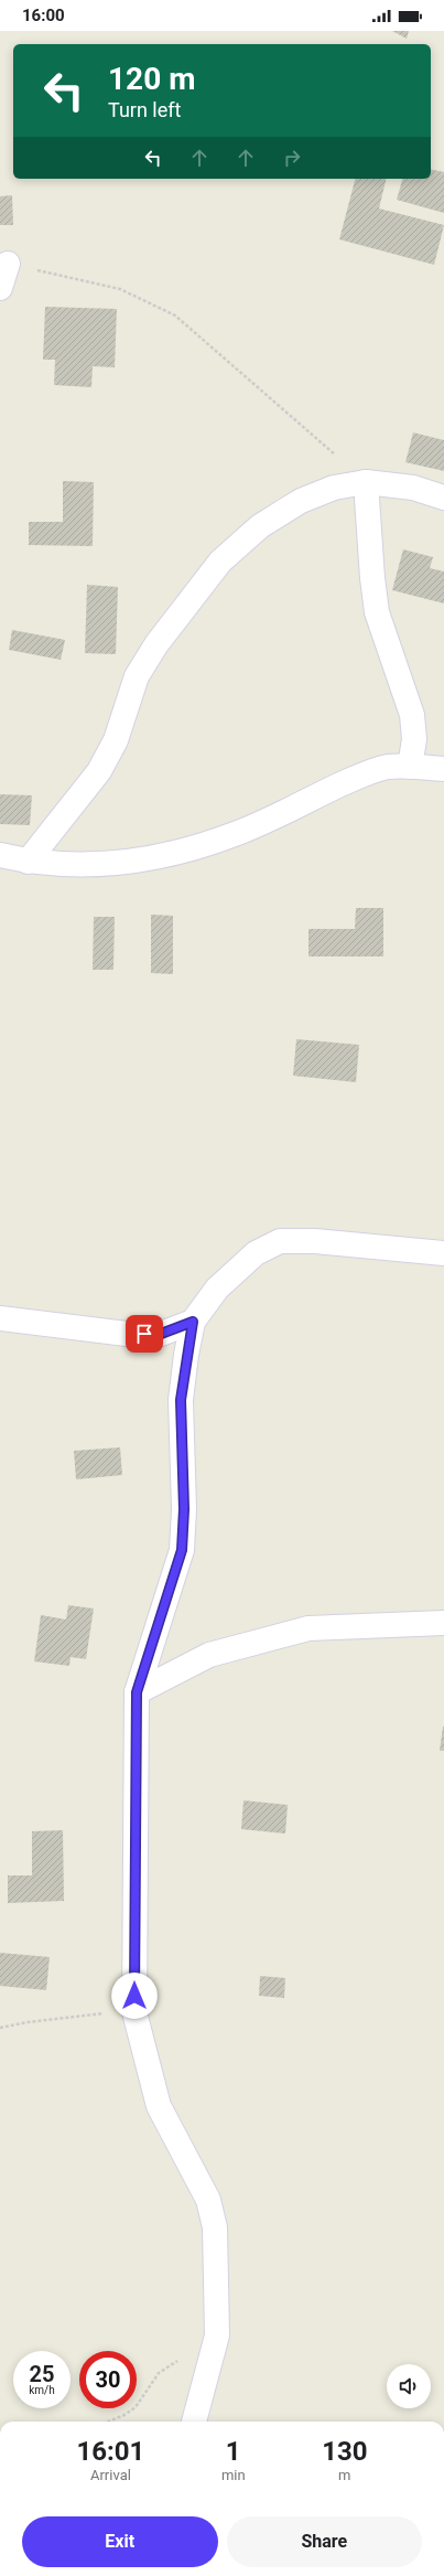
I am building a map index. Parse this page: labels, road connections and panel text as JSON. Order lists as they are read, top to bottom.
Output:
{
  "page": {
    "status": "16:00",
    "turn": ["120 m", "Turn left"],
    "speed": "25 km/h",
    "limit": "30",
    "eta": [
      "16:01",
      "Arrival",
      "1",
      "min",
      "130",
      "m"
    ],
    "buttons": ["Exit", "Share"]
  }
}
